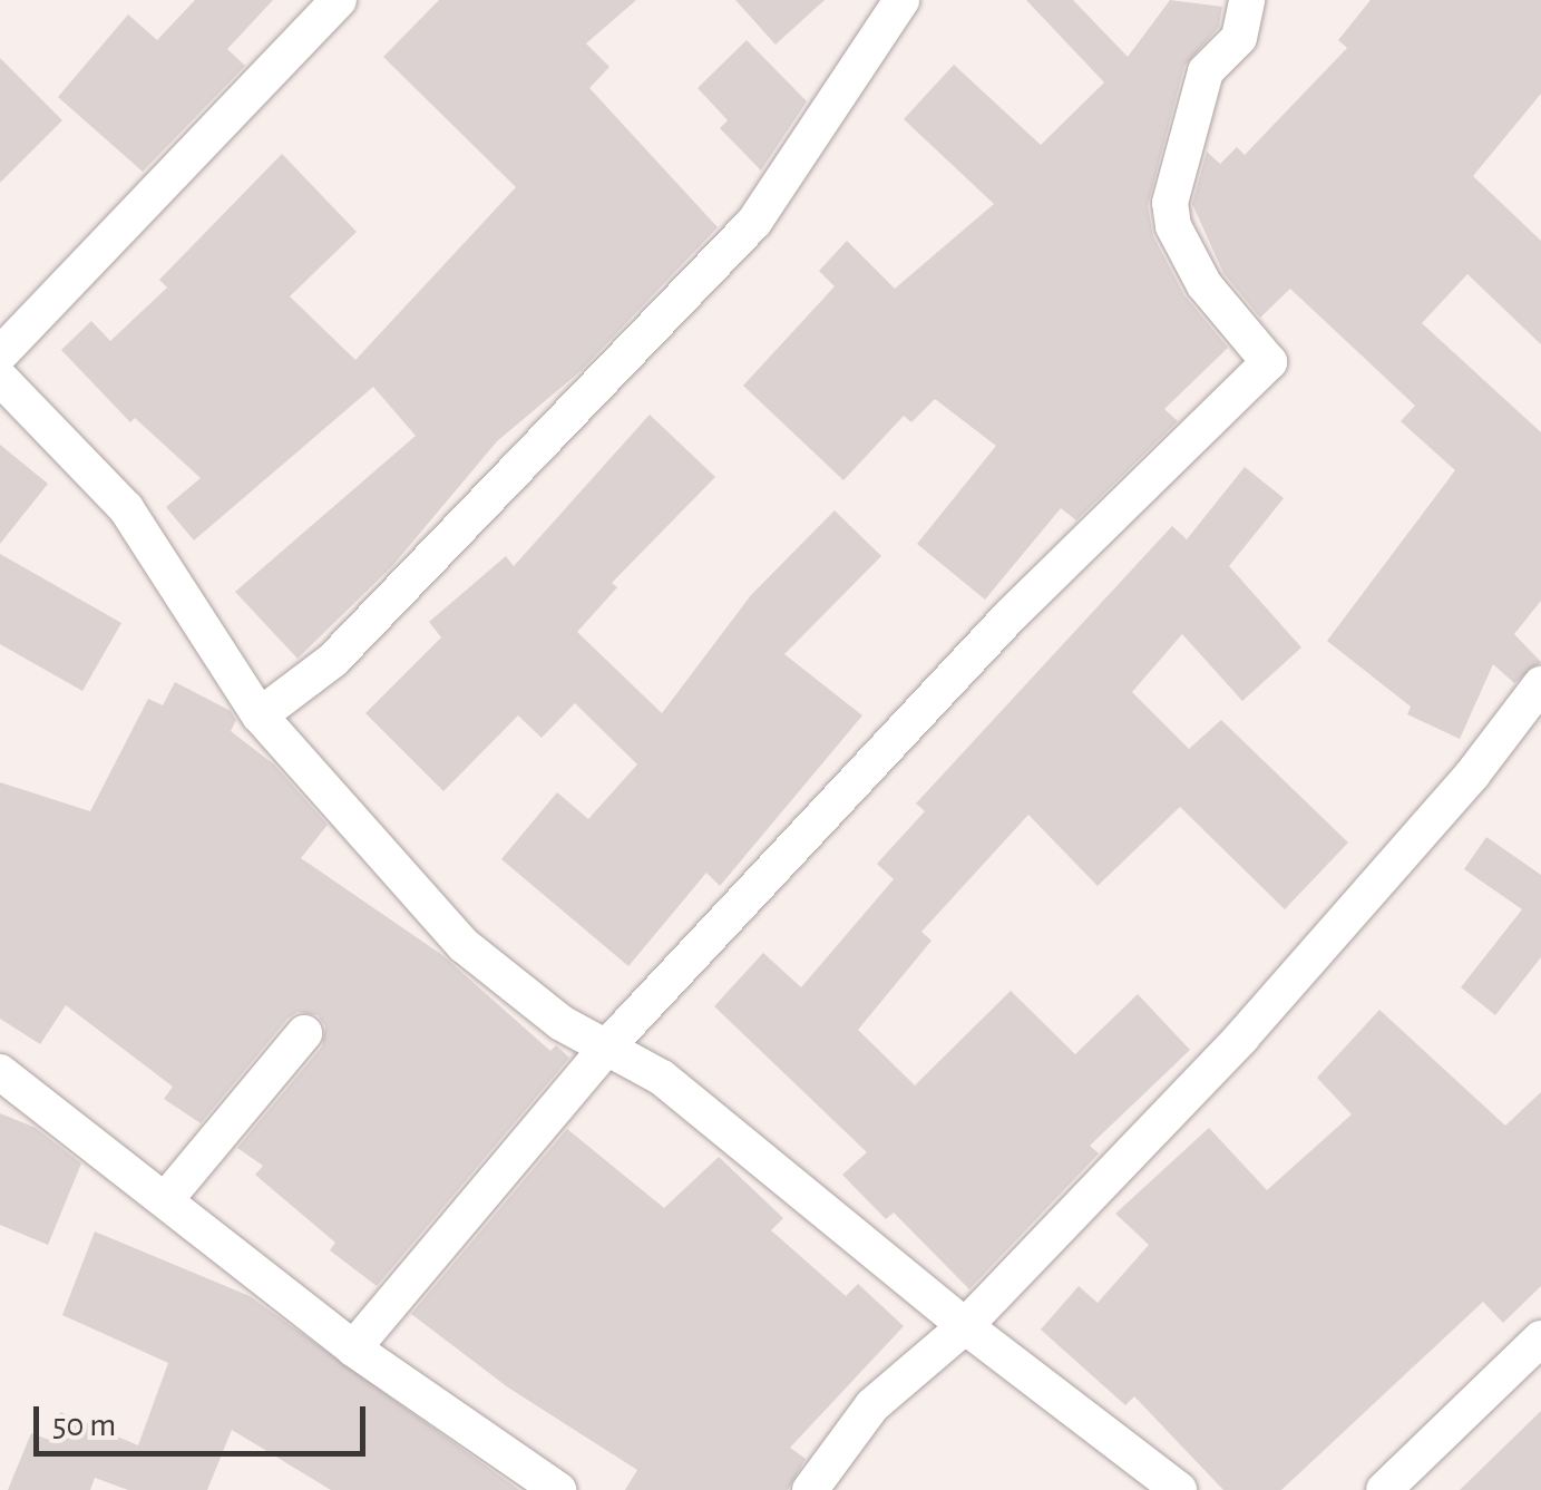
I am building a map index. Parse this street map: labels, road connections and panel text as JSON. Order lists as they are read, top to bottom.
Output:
{
  "scale_bar": "50 m"
}
